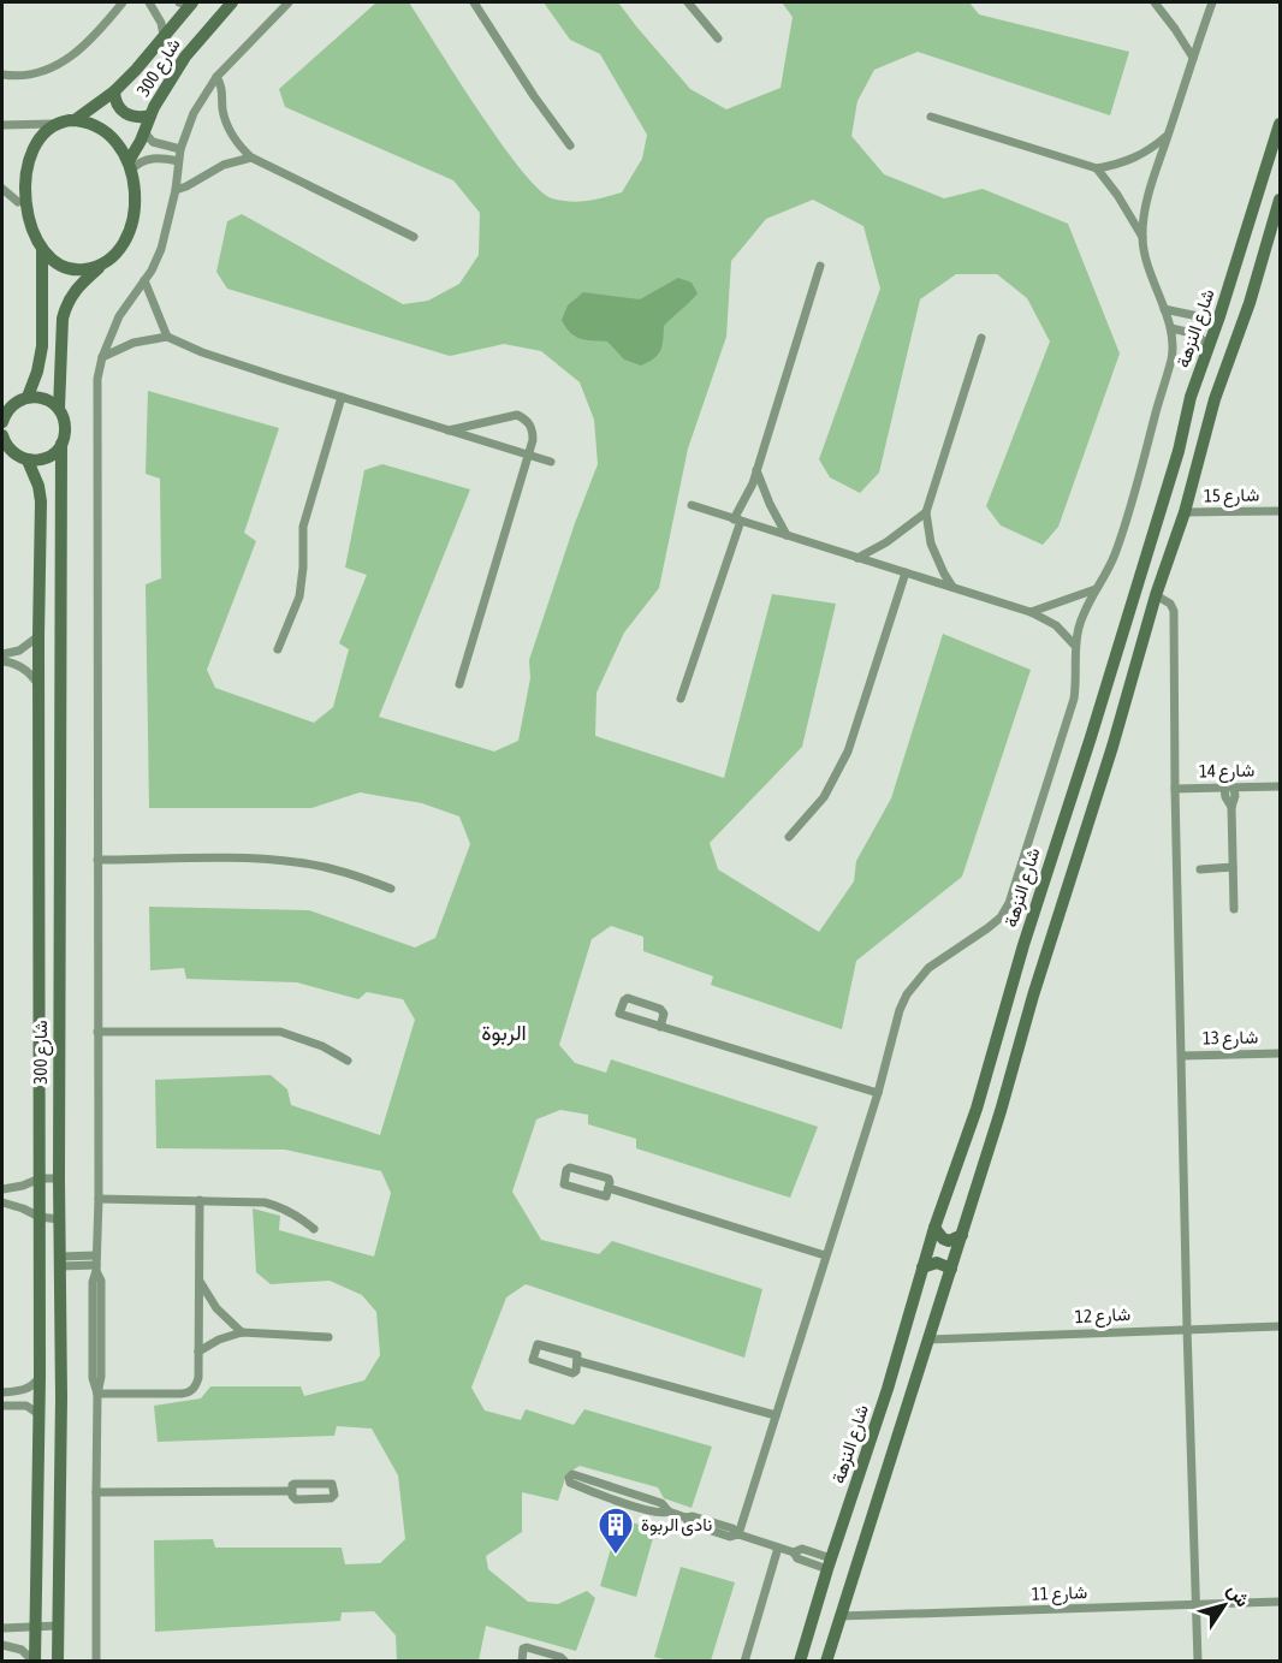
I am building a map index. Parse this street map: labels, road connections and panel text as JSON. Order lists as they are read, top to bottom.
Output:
{
  "streets": {
    "street": [
      "شارع 300",
      "شارع النزهة",
      "شارع 15",
      "شارع 14",
      "شارع 13",
      "شارع 12",
      "شارع 11"
    ]
  },
  "districts": ["الربوة"],
  "places": {
    "building": ["نادى الربوة"]
  },
  "north": "top right"
}
